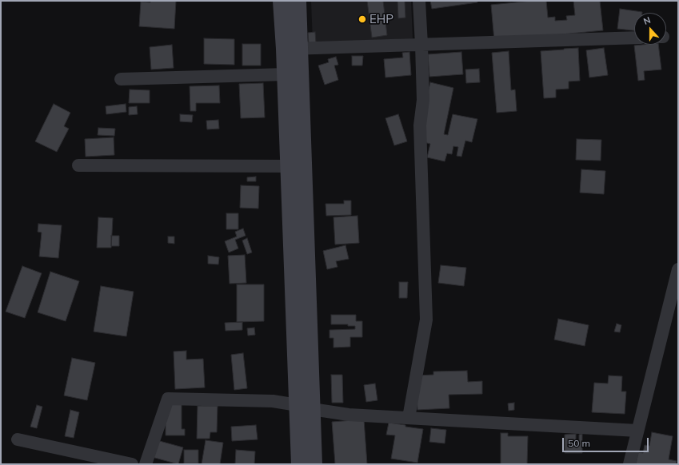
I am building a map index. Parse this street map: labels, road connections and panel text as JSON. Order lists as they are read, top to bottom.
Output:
{
  "places": ["EHP"],
  "scale_bar": "50 m",
  "north": "top"
}
